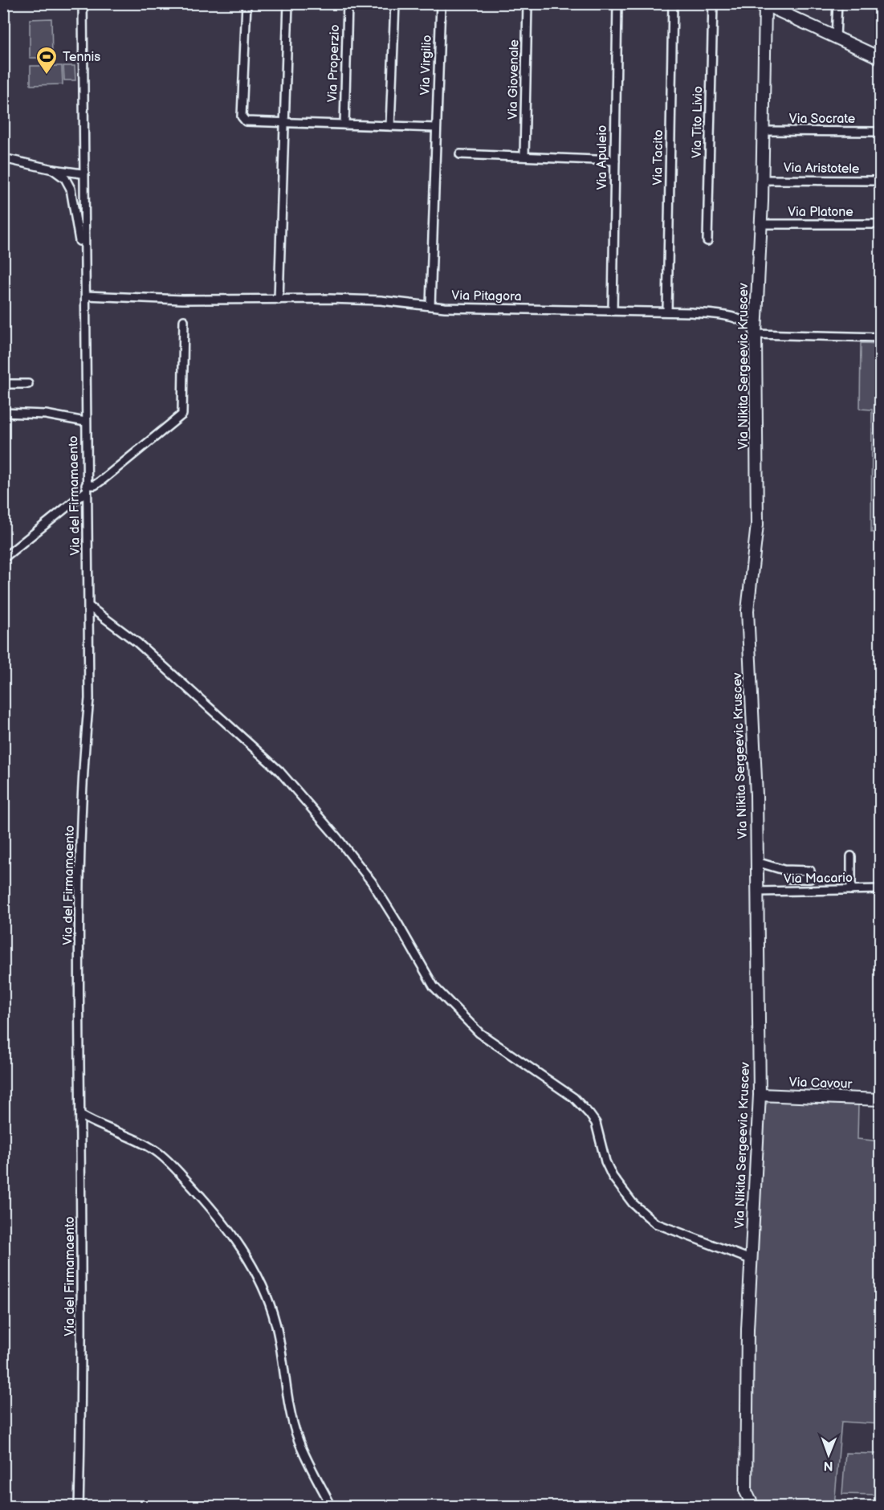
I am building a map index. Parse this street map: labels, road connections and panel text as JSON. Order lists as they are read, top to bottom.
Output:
{
  "streets": {
    "main road": ["Via Nikita Sergeevic Kruscev", "Via Cavour"],
    "street": [
      "Via Properzio",
      "Via Virgilio",
      "Via Giovenale",
      "Via Socrate",
      "Via Tito Livio",
      "Via Apuleio",
      "Via Tacito",
      "Via Aristotele",
      "Via Platone",
      "Via Pitagora",
      "Via del Firmamaento",
      "Via Macario"
    ]
  },
  "crossings": [
    ["Via Virgilio", "Via Pitagora"],
    ["Via Socrate", "Via Nikita Sergeevic Kruscev"],
    ["Via Apuleio", "Via Pitagora"],
    ["Via Tacito", "Via Pitagora"],
    ["Via Aristotele", "Via Nikita Sergeevic Kruscev"],
    ["Via Platone", "Via Nikita Sergeevic Kruscev"],
    ["Via Pitagora", "Via Nikita Sergeevic Kruscev"],
    ["Via Pitagora", "Via del Firmamaento"],
    ["Via Nikita Sergeevic Kruscev", "Via Macario"],
    ["Via Nikita Sergeevic Kruscev", "Via Cavour"]
  ],
  "places": {
    "sports": ["Tennis"]
  },
  "north": "bottom"
}
